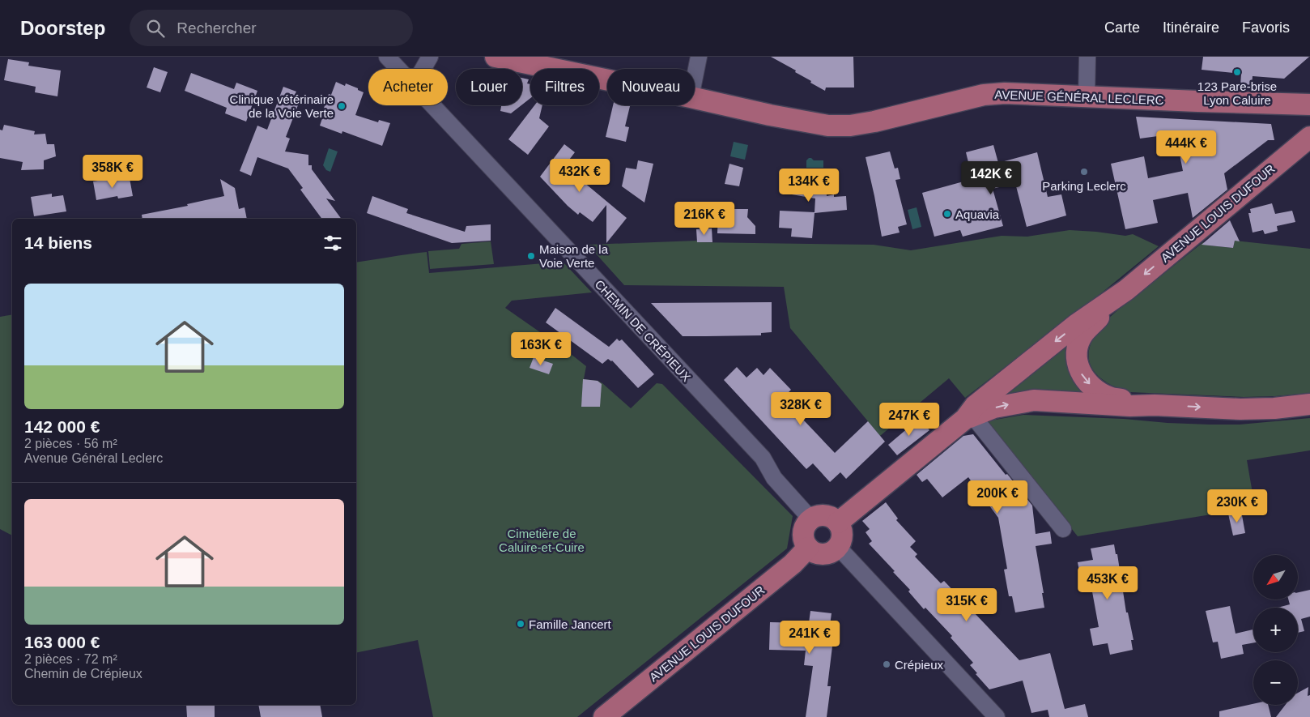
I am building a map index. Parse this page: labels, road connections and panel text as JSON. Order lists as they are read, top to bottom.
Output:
{
  "streets": {
    "main road": ["AVENUE GÉNÉRAL LECLERC", "AVENUE LOUIS DUFOUR"],
    "street": ["CHEMIN DE CRÉPIEUX"]
  },
  "crossings": [
    ["AVENUE LOUIS DUFOUR", "CHEMIN DE CRÉPIEUX"]
  ],
  "one_way": ["AVENUE LOUIS DUFOUR"],
  "parks": ["Cimetière de Caluire-et-Cuire"],
  "places": [
    "123 Pare-brise Lyon Caluire",
    "Clinique vétérinaire de la Voie Verte",
    "Parking Leclerc",
    "Aquavia",
    "Maison de la Voie Verte",
    "Famille Jancert",
    "Crépieux"
  ],
  "north": "bottom left",
  "page": {
    "header": "Doorstep",
    "search": "Rechercher",
    "nav": ["Carte", "Itinéraire", "Favoris"],
    "chip": [
      "Acheter",
      "Louer",
      "Filtres",
      "Nouveau"
    ],
    "price": [
      "444K €",
      "358K €",
      "432K €",
      "142K €",
      "134K €",
      "216K €",
      "163K €",
      "328K €",
      "247K €",
      "200K €",
      "230K €",
      "453K €",
      "315K €",
      "241K €"
    ],
    "heading": "14 biens",
    "list": [
      {
        "name": "142 000 €",
        "note": "2 pièces · 56 m² · Avenue Général Leclerc"
      },
      {
        "name": "163 000 €",
        "note": "2 pièces · 72 m² · Chemin de Crépieux"
      }
    ],
    "map_buttons": ["+", "−"]
  }
}
